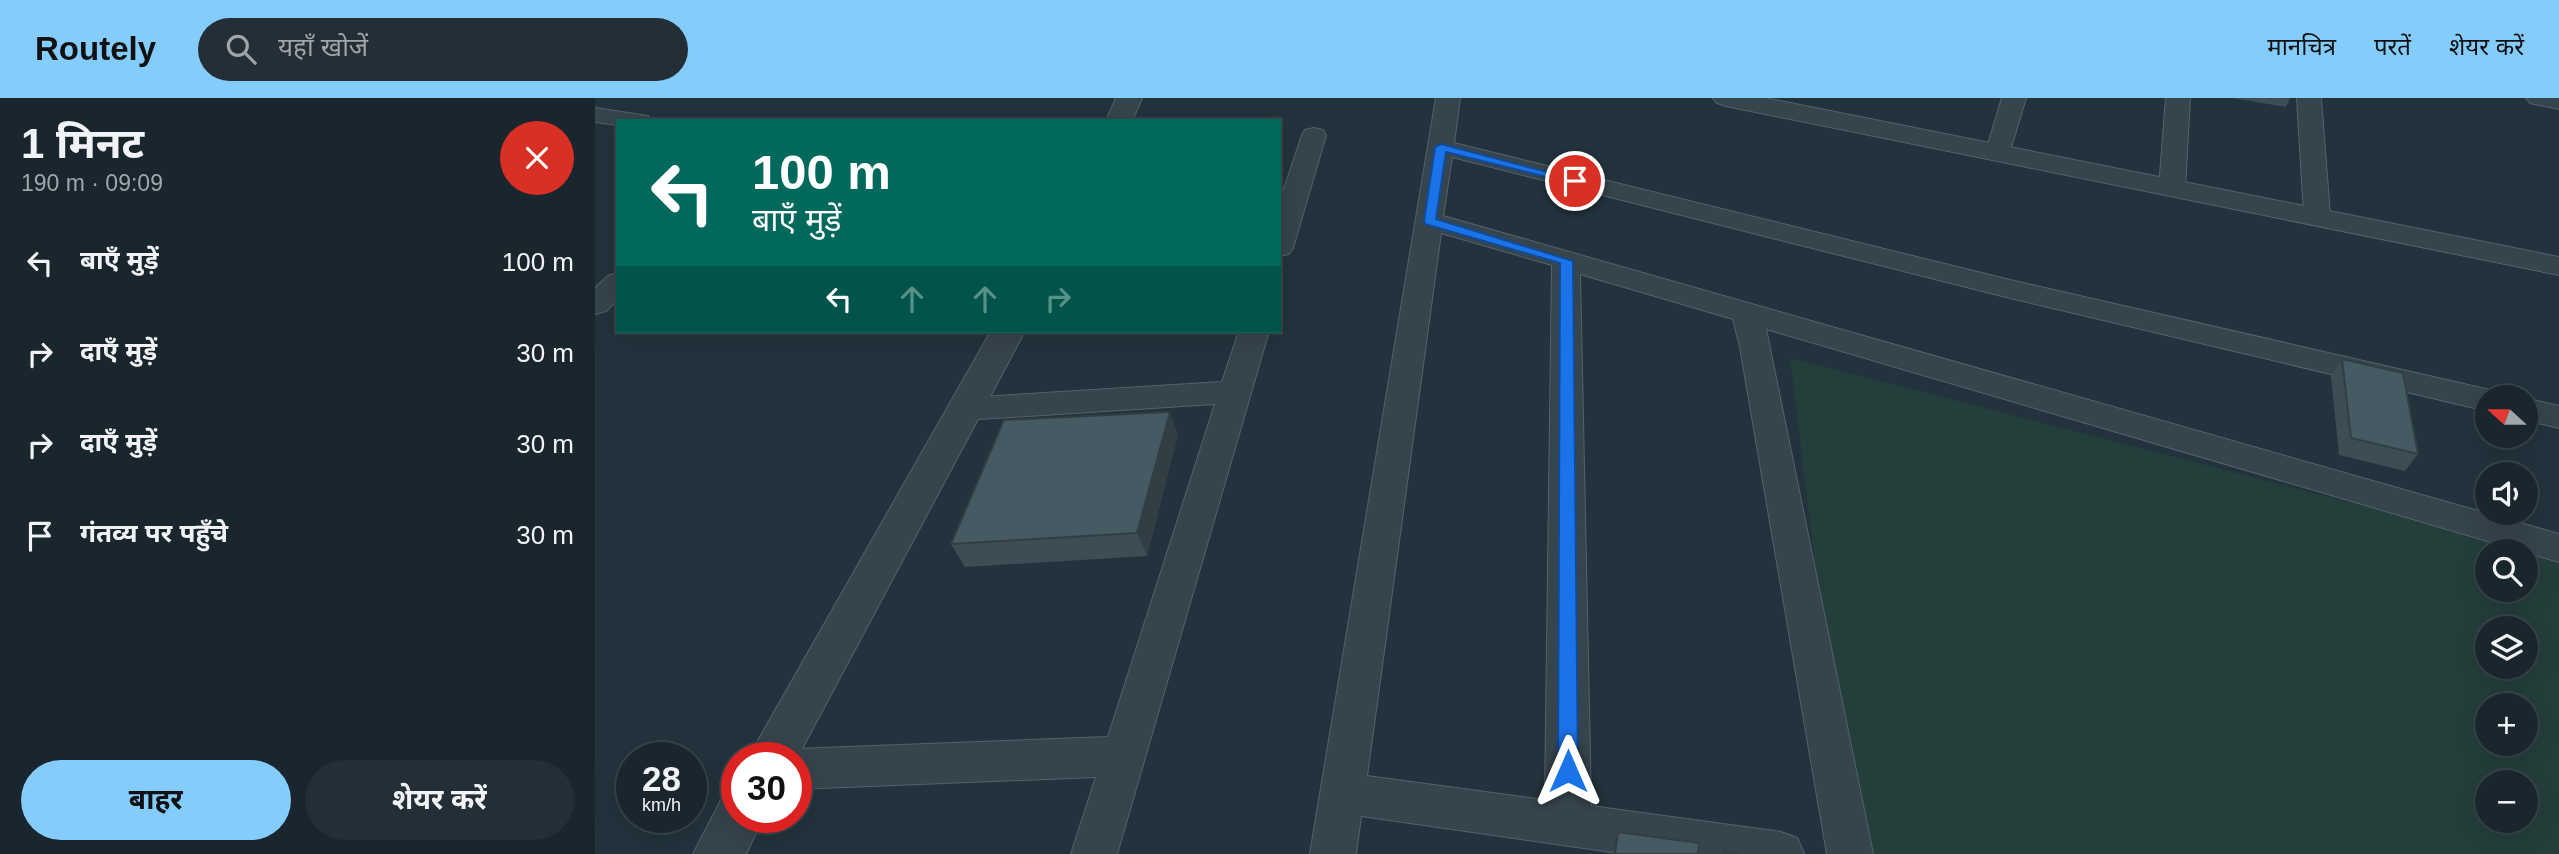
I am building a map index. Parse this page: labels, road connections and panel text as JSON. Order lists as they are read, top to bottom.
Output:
{
  "north": "left",
  "page": {
    "header": "Routely",
    "search": "यहाँ खोजें",
    "nav": ["मानचित्र", "परतें", "शेयर करें"],
    "heading": ["1 मिनट", "190 m · 09:09"],
    "turn": ["100 m", "बाएँ मुड़ें"],
    "list": [
      {
        "name": "बाएँ मुड़ें",
        "value": "100 m"
      },
      {
        "name": "दाएँ मुड़ें",
        "value": "30 m"
      },
      {
        "name": "दाएँ मुड़ें",
        "value": "30 m"
      },
      {
        "name": "गंतव्य पर पहुँचे",
        "value": "30 m"
      }
    ],
    "map_buttons": ["+", "−"],
    "speed": "28 km/h",
    "limit": "30",
    "buttons": ["बाहर", "शेयर करें"]
  }
}
